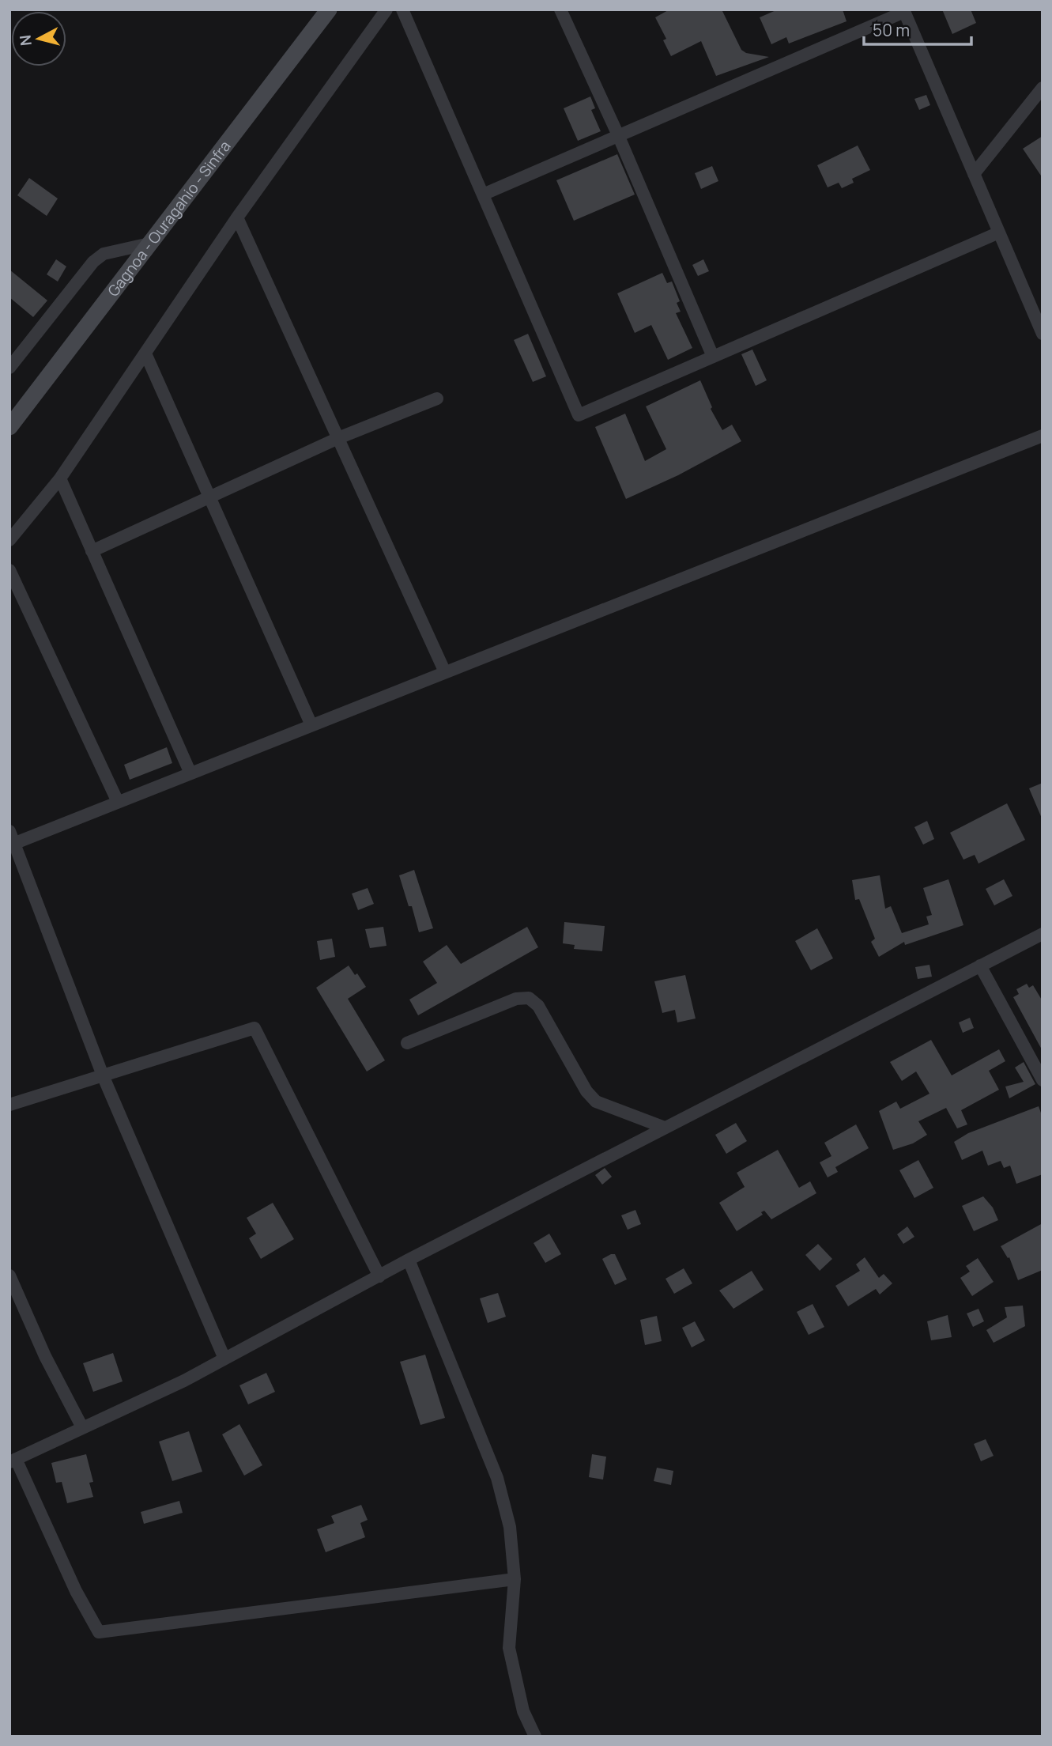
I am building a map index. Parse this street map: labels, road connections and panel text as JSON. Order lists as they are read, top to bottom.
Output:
{
  "streets": {
    "main road": ["Gagnoa - Ouragahio - Sinfra"]
  },
  "scale_bar": "50 m",
  "north": "left"
}
